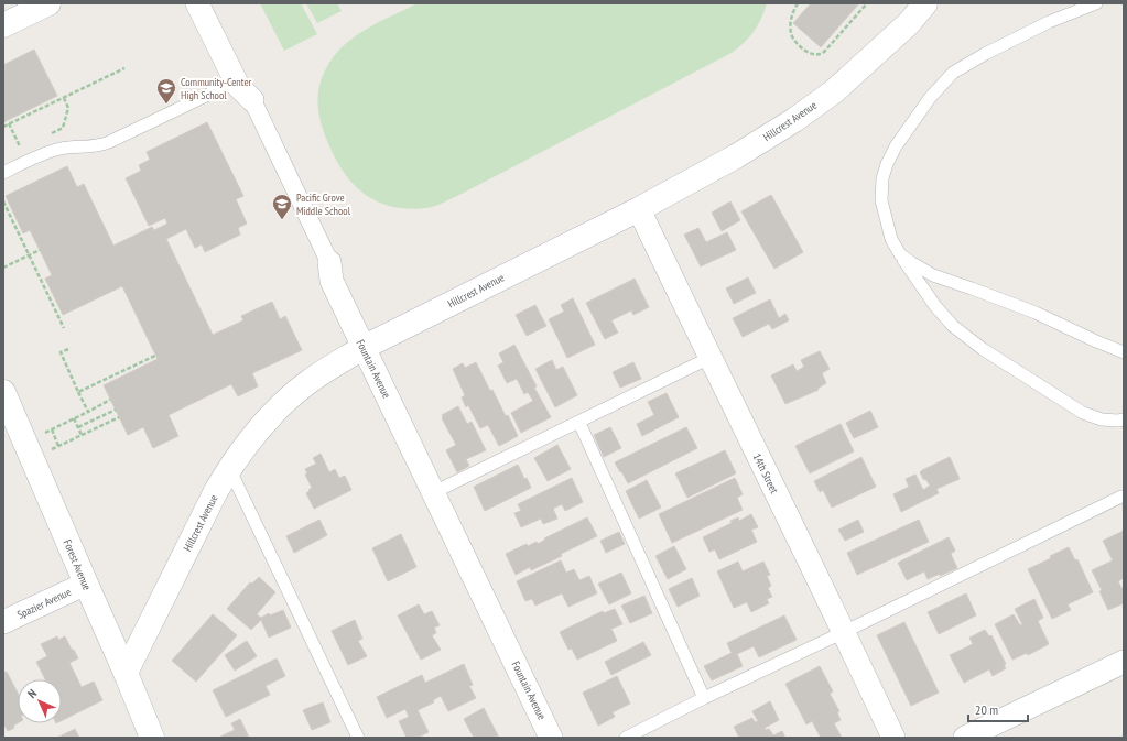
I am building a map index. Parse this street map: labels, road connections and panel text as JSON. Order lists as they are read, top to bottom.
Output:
{
  "streets": {
    "street": [
      "Hillcrest Avenue",
      "Fountain Avenue",
      "14th Street",
      "Forest Avenue",
      "Spazier Avenue"
    ]
  },
  "crossings": [
    ["Hillcrest Avenue", "Fountain Avenue"],
    ["Hillcrest Avenue", "14th Street"],
    ["Hillcrest Avenue", "Forest Avenue"],
    ["Forest Avenue", "Spazier Avenue"]
  ],
  "places": {
    "school or university": ["Community-Center High School", "Pacific Grove Middle School"]
  },
  "scale_bar": "20 m",
  "north": "top left"
}
